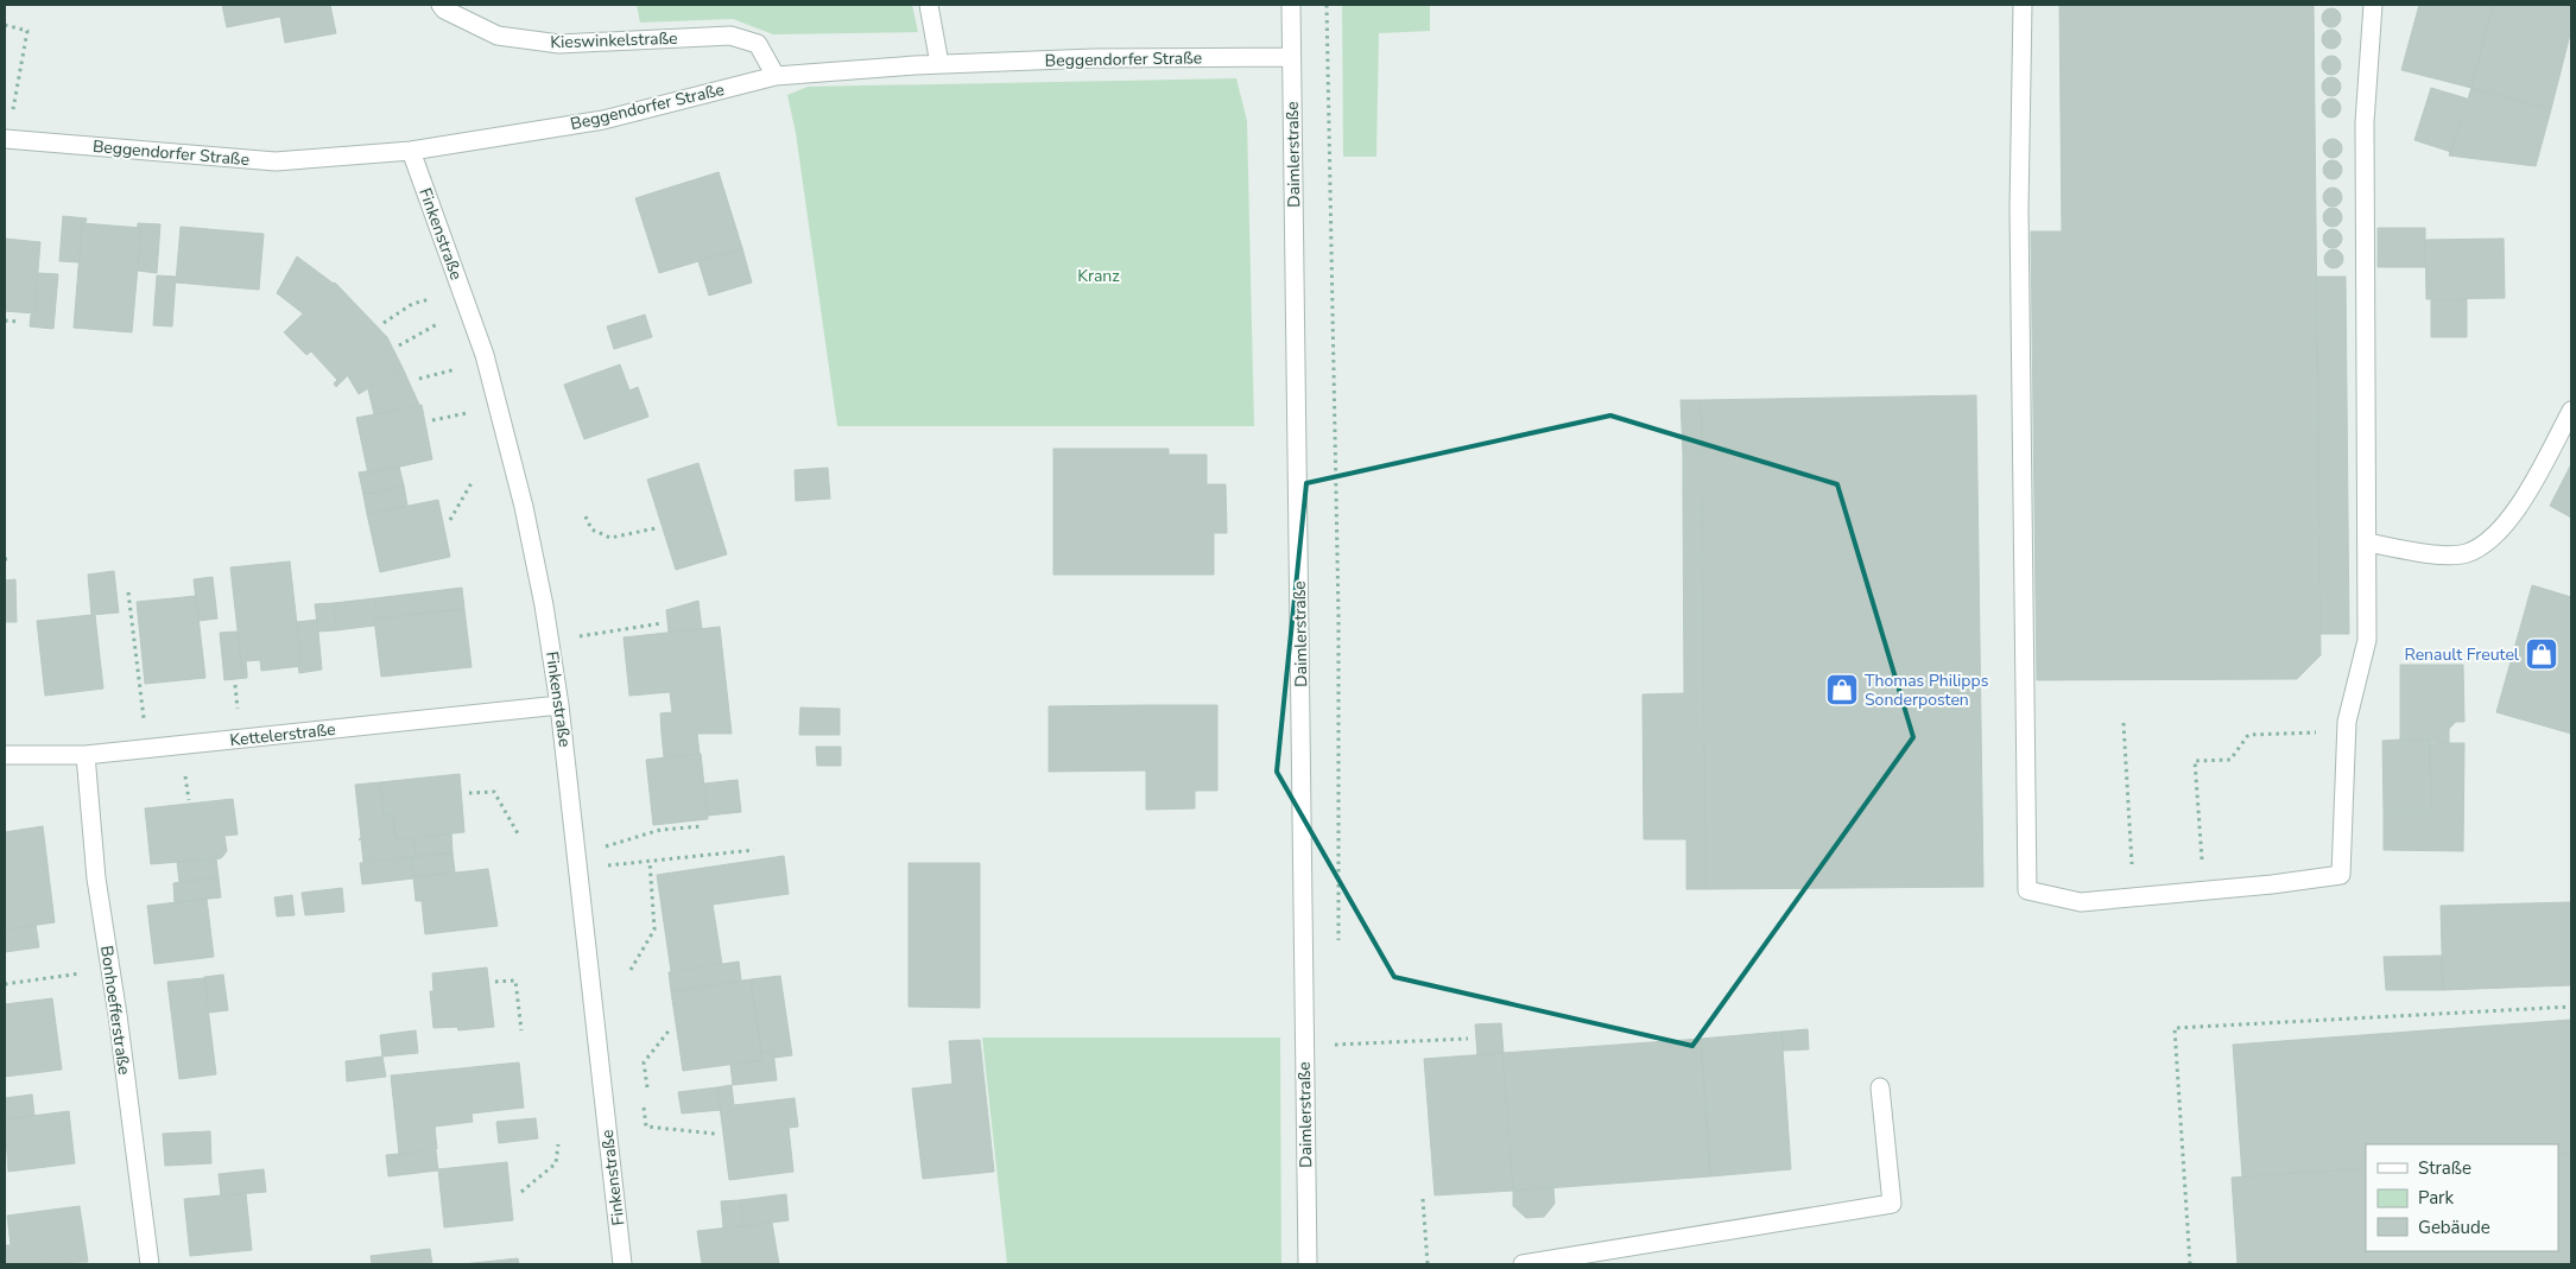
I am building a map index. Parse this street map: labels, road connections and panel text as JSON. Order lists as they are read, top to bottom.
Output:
{
  "streets": {
    "street": [
      "Kieswinkelstraße",
      "Beggendorfer Straße",
      "Daimlerstraße",
      "Finkenstraße",
      "Kettelerstraße",
      "Bonhoefferstraße"
    ]
  },
  "crossings": [
    ["Kieswinkelstraße", "Beggendorfer Straße"],
    ["Beggendorfer Straße", "Daimlerstraße"],
    ["Beggendorfer Straße", "Finkenstraße"],
    ["Finkenstraße", "Kettelerstraße"],
    ["Kettelerstraße", "Bonhoefferstraße"]
  ],
  "parks": ["Kranz"],
  "places": {
    "shop": ["Renault Freutel", "Thomas Philipps Sonderposten"]
  },
  "legend": ["Straße", "Park", "Gebäude"]
}
